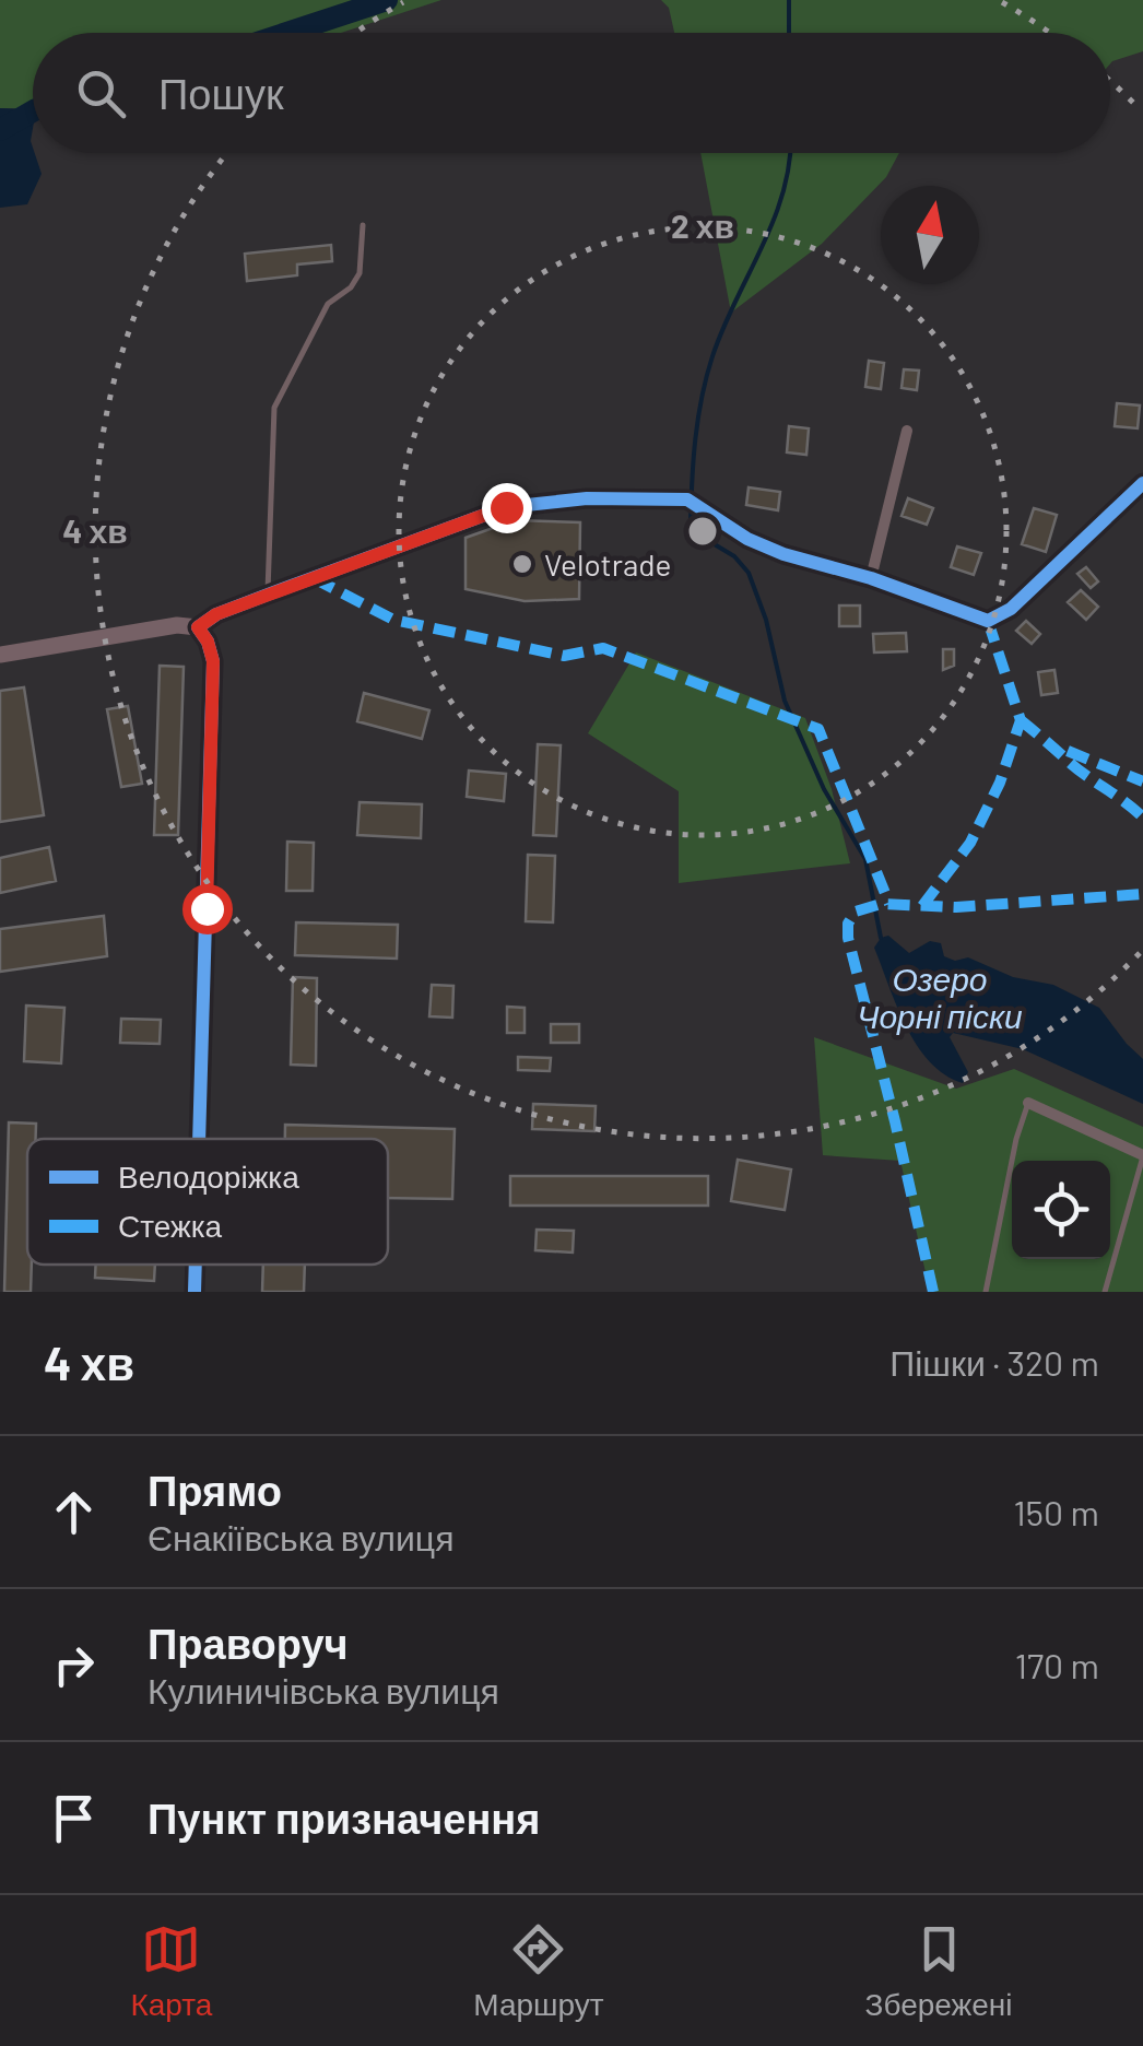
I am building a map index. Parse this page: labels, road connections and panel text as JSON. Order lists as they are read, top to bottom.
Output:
{
  "water": ["Озеро Чорні піски"],
  "places": ["Velotrade"],
  "legend": ["Велодоріжка", "Стежка"],
  "north": "top",
  "page": {
    "search": "Пошук",
    "heading": ["4 хв", "Пішки · 320 m"],
    "list": [
      ["Прямо", "Єнакіївська вулиця", "150 m"],
      ["Праворуч", "Кулиничівська вулиця", "170 m"],
      "Пункт призначення"
    ],
    "nav": ["Карта", "Маршрут", "Збережені"]
  },
  "rings": ["2 хв", "4 хв"]
}
